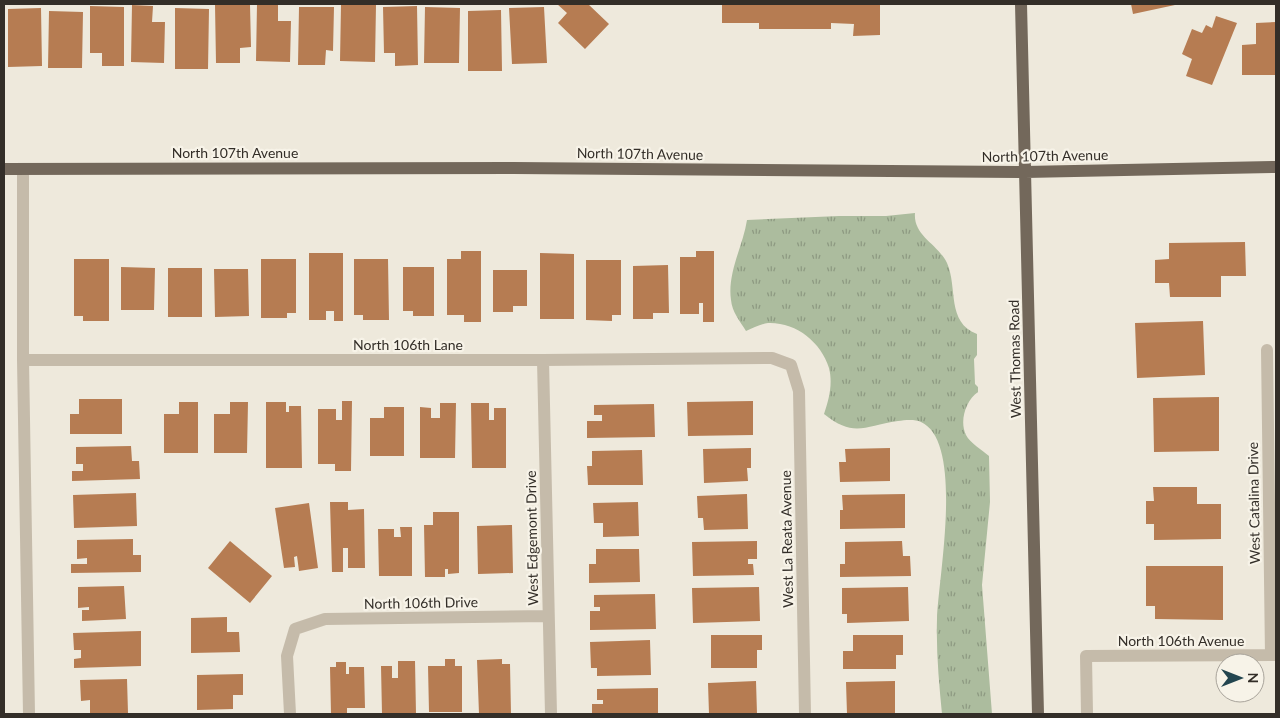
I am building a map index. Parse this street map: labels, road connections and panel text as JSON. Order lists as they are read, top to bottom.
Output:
{
  "streets": {
    "main road": ["North 107th Avenue", "West Thomas Road"],
    "street": [
      "North 106th Lane",
      "West Catalina Drive",
      "West Edgemont Drive",
      "West La Reata Avenue",
      "North 106th Drive",
      "North 106th Avenue"
    ]
  },
  "crossings": [
    ["North 107th Avenue", "West Thomas Road"],
    ["North 106th Lane", "West Edgemont Drive"],
    ["North 106th Lane", "West La Reata Avenue"],
    ["West Catalina Drive", "North 106th Avenue"],
    ["West Edgemont Drive", "North 106th Drive"]
  ],
  "north": "right"
}
